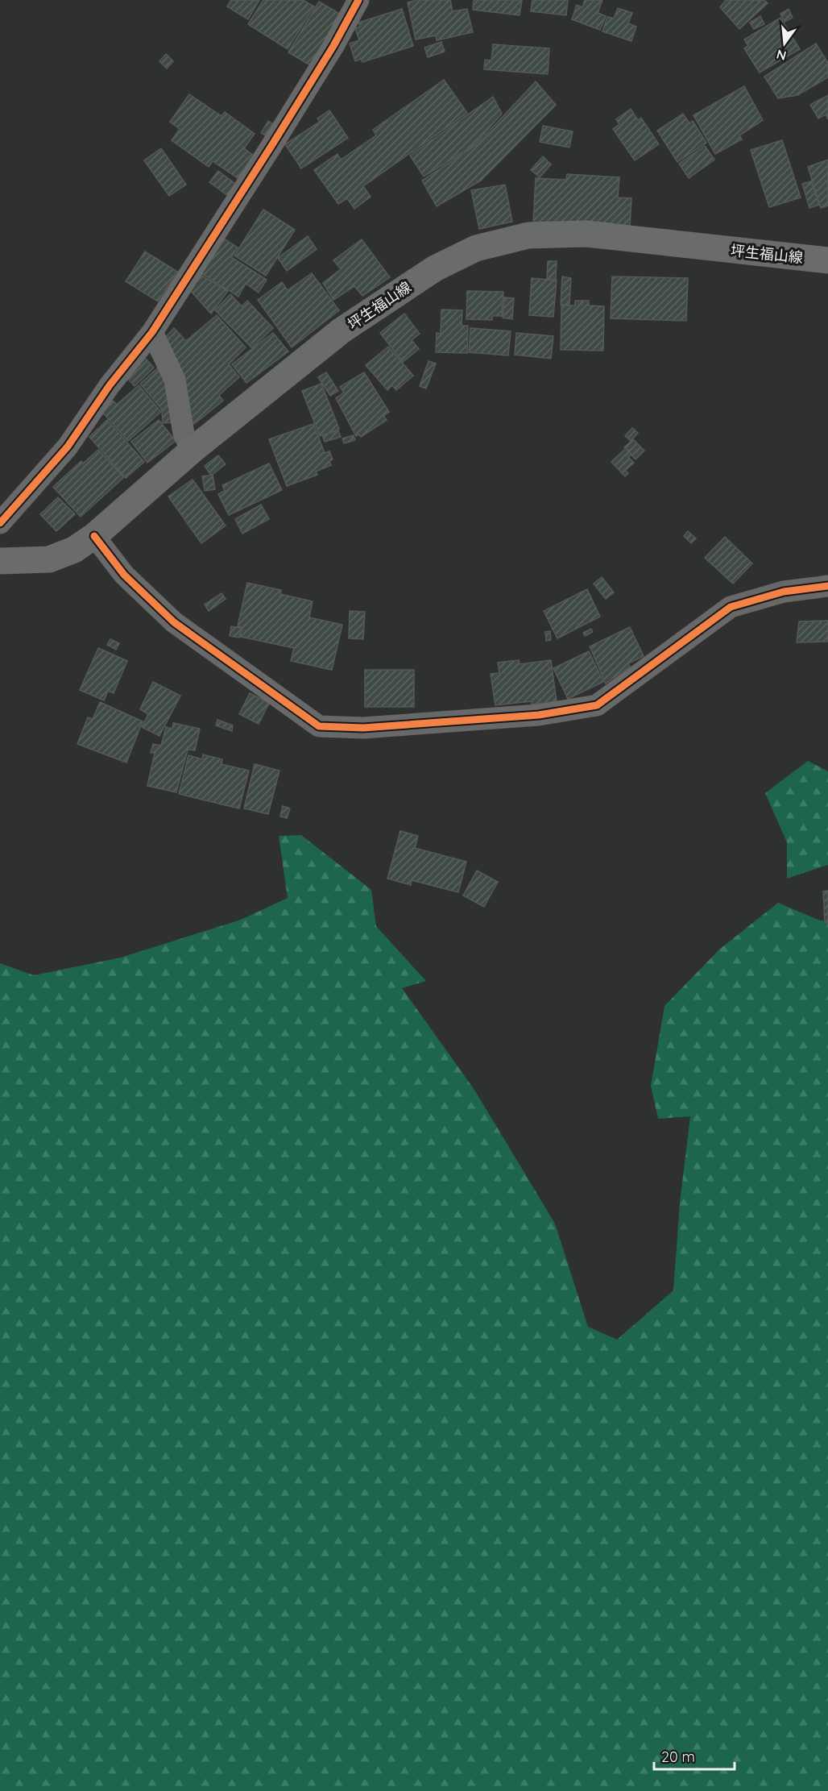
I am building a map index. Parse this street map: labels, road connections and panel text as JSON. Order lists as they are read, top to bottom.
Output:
{
  "streets": {
    "main road": ["坪生福山線"]
  },
  "scale_bar": "20 m",
  "north": "bottom"
}
